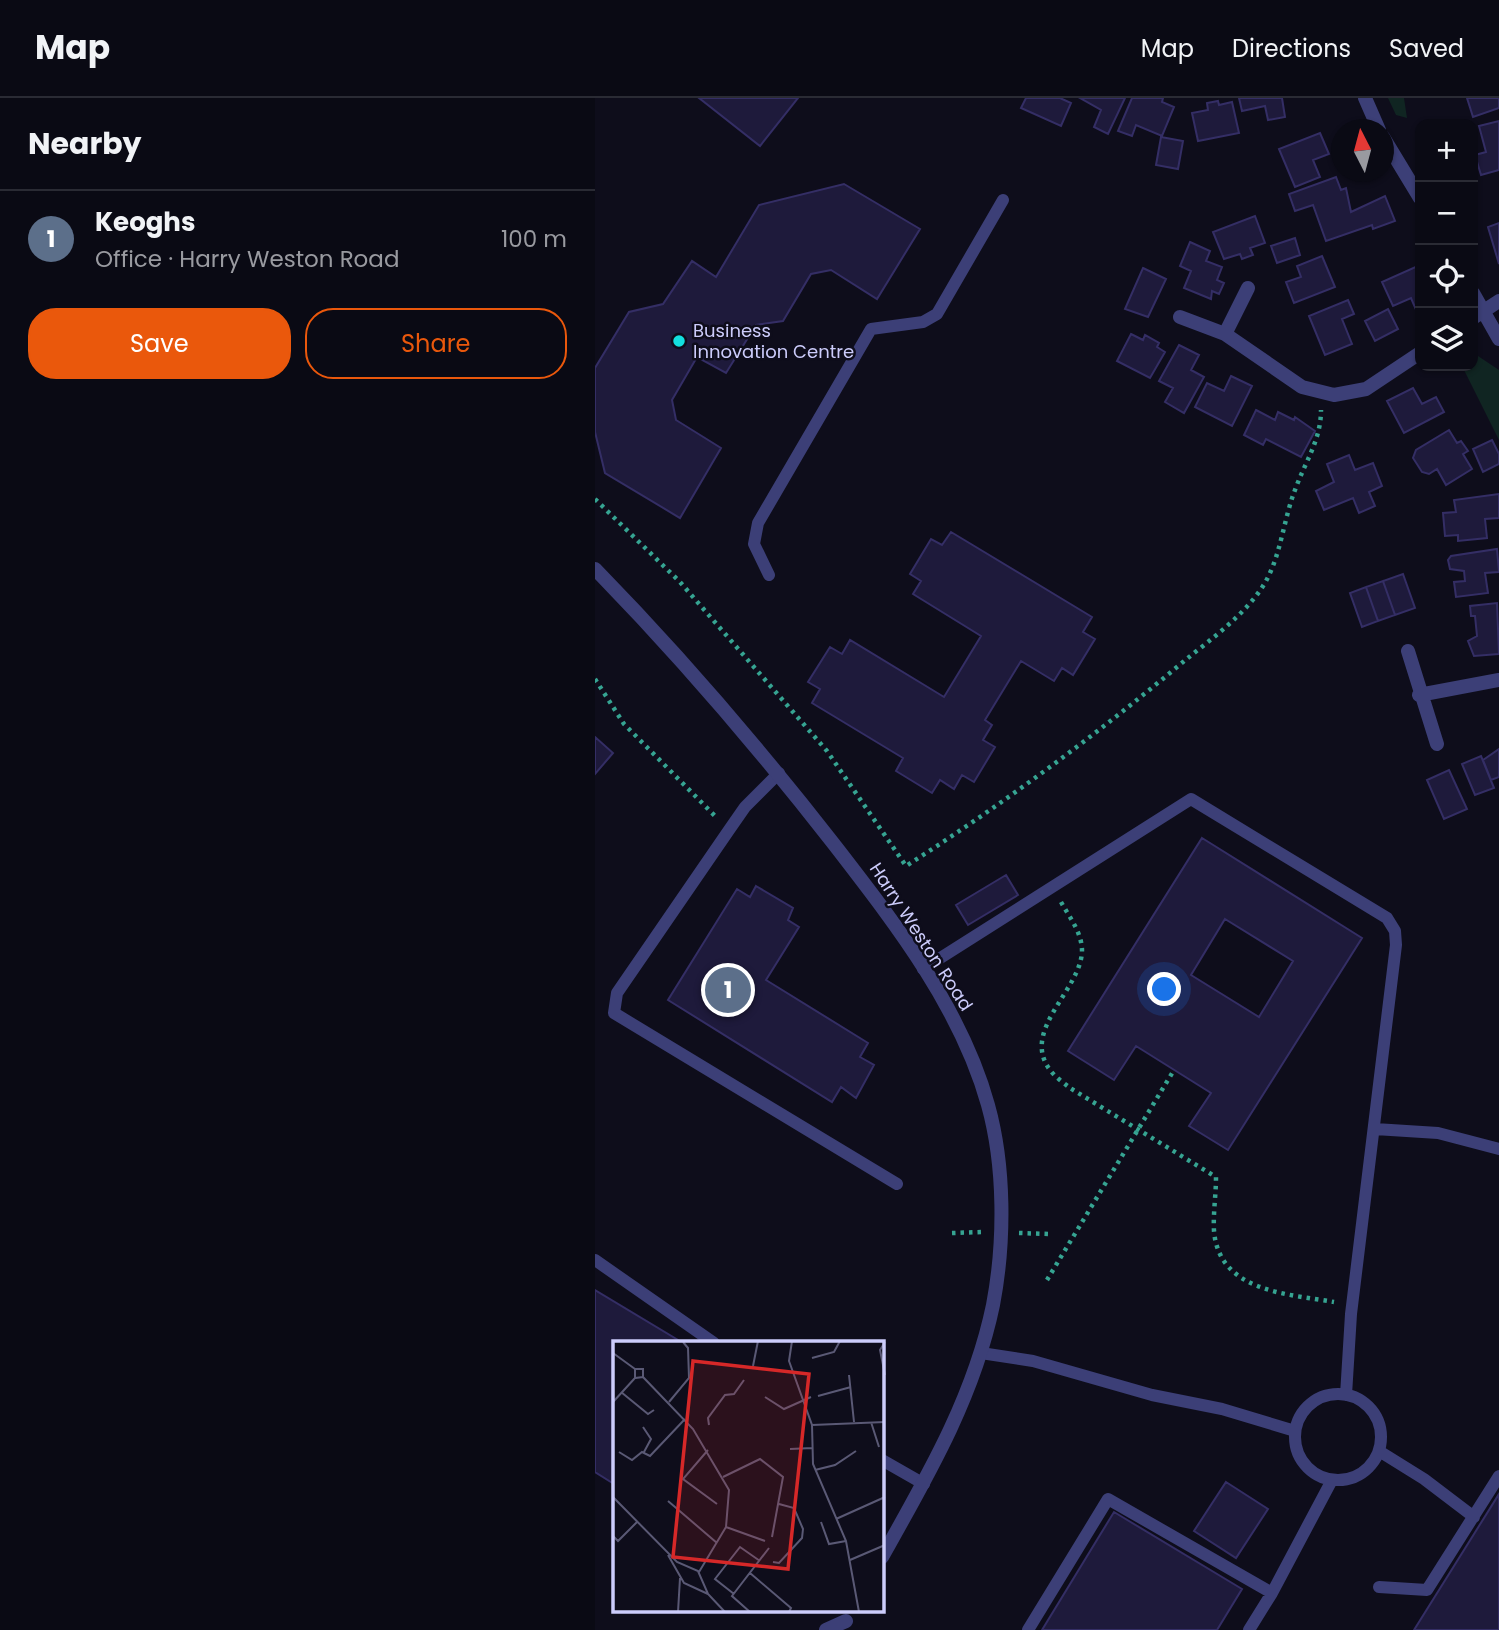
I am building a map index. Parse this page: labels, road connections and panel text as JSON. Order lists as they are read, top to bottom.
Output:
{
  "streets": {
    "street": ["Harry Weston Road"]
  },
  "places": ["Business Innovation Centre"],
  "north": "top",
  "page": {
    "header": "Map",
    "nav": ["Map", "Directions", "Saved"],
    "heading": "Nearby",
    "map_buttons": ["+", "−"],
    "list": [
      {
        "mark": "1",
        "name": "Keoghs",
        "note": "Office · Harry Weston Road",
        "value": "100 m"
      }
    ],
    "buttons": ["Save", "Share"],
    "pins": "1"
  }
}
